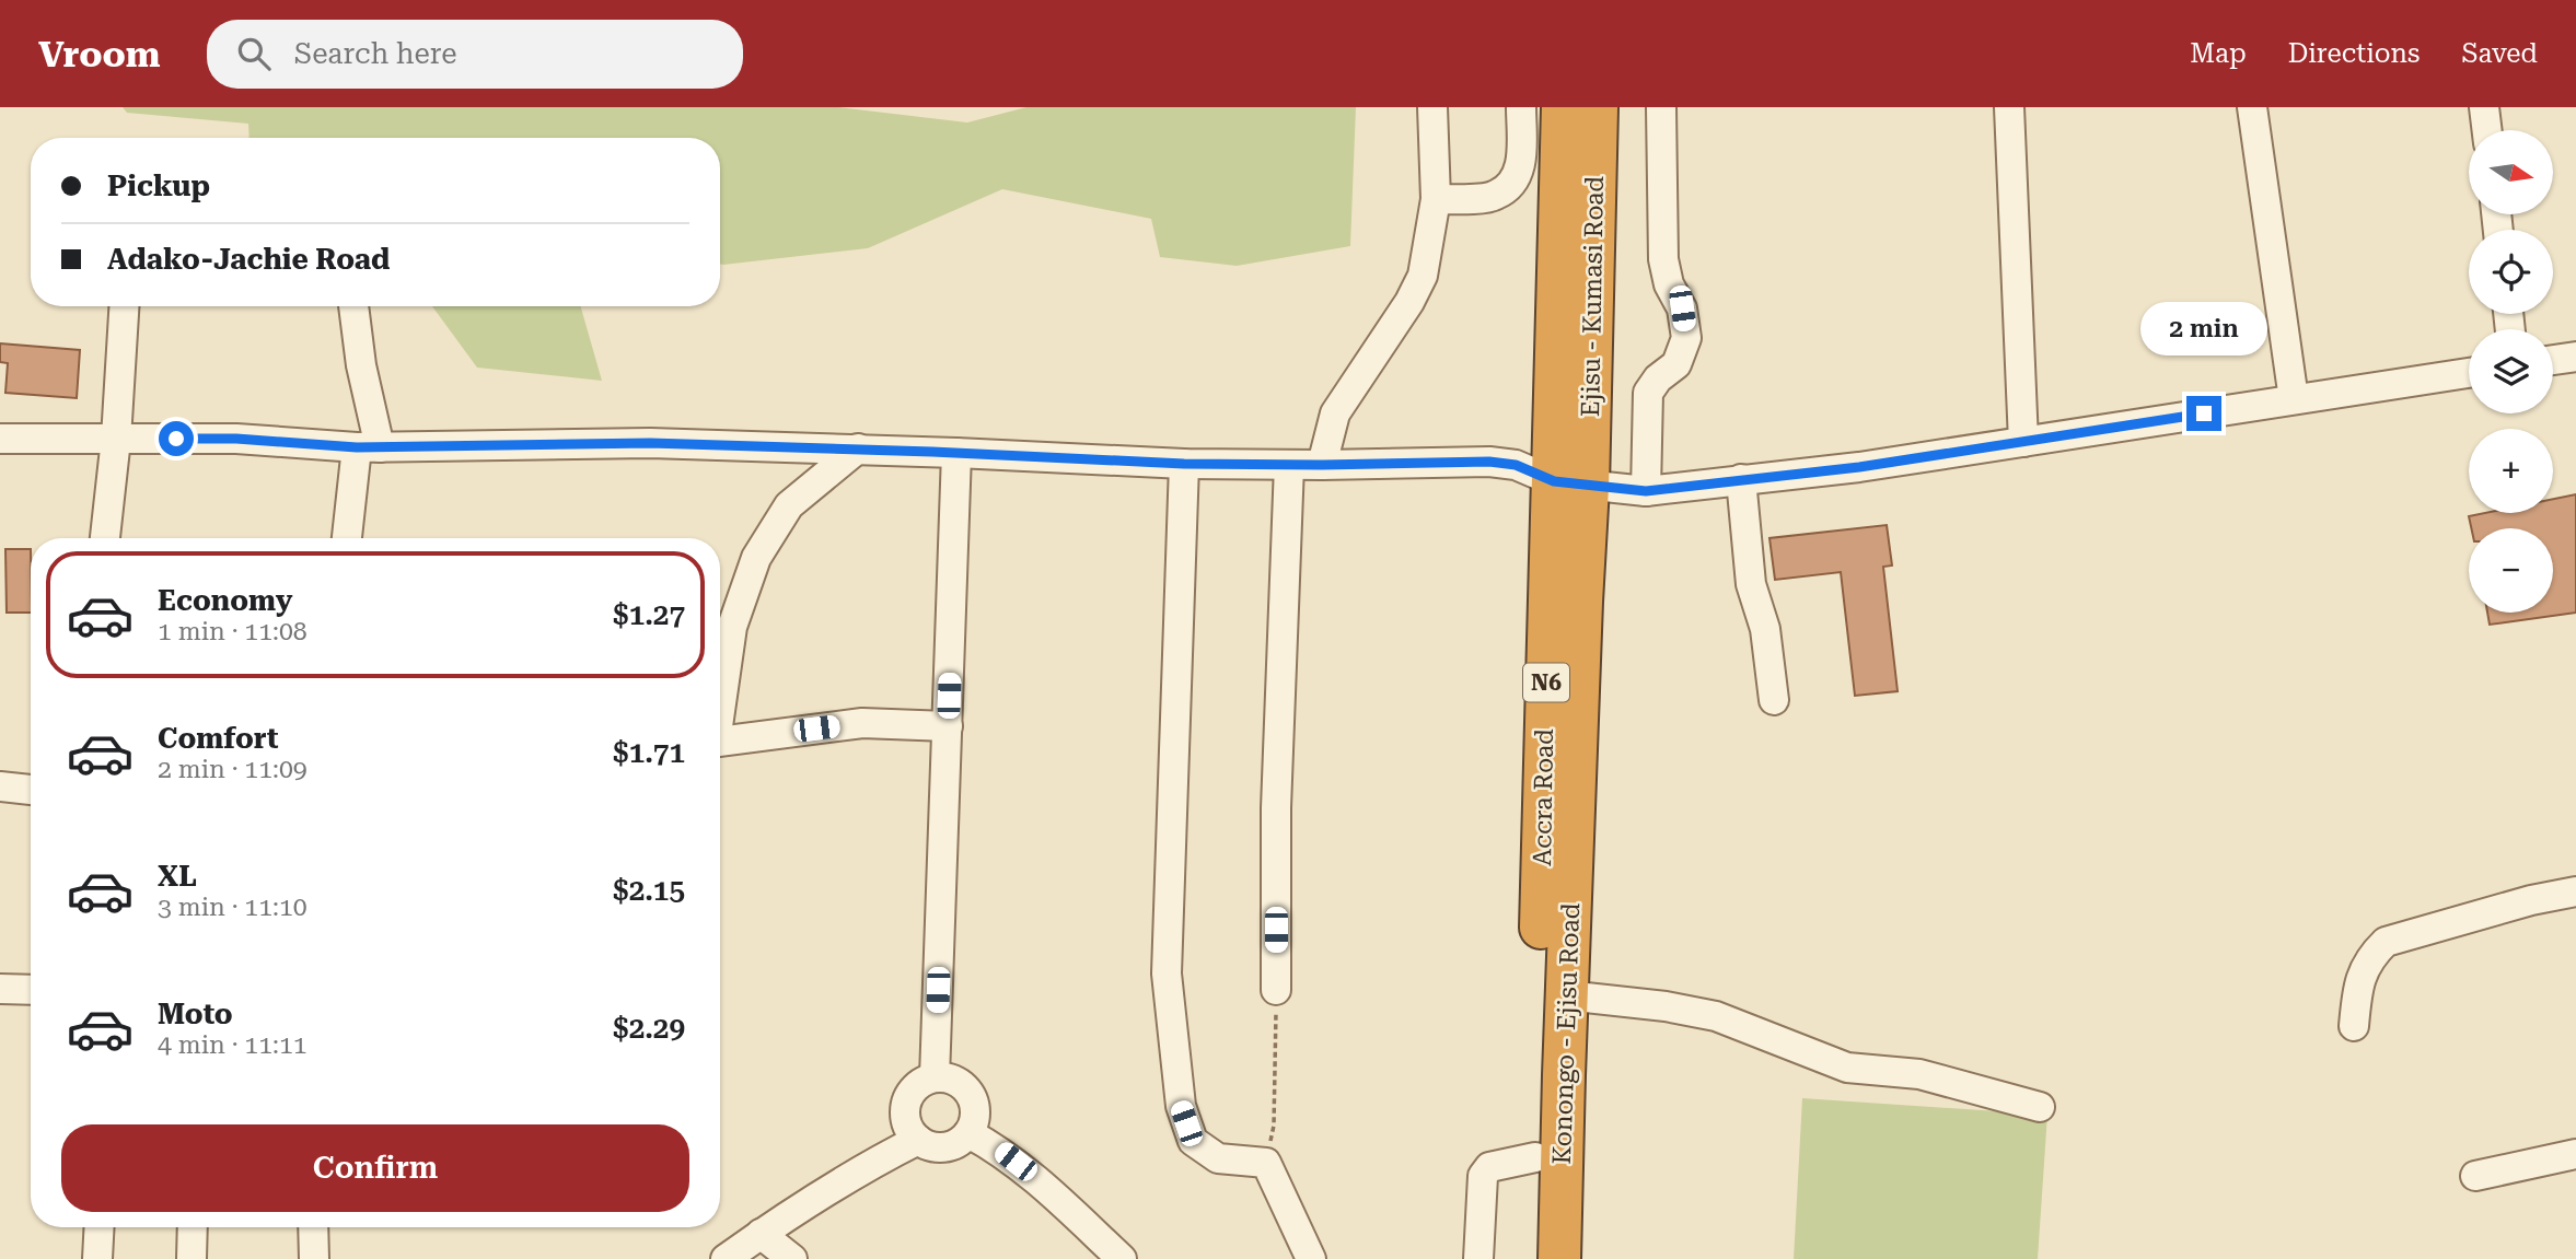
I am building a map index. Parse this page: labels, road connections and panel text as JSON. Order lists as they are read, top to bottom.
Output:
{
  "streets": {
    "highway": [
      "Ejisu - Kumasi Road",
      "N6",
      "Accra Road",
      "Konongo - Ejisu Road"
    ]
  },
  "crossings": [
    ["Ejisu - Kumasi Road", "Accra Road"],
    ["Ejisu - Kumasi Road", "Konongo - Ejisu Road"],
    ["Accra Road", "Konongo - Ejisu Road"]
  ],
  "north": "right",
  "page": {
    "header": "Vroom",
    "search": "Search here",
    "nav": ["Map", "Directions", "Saved"],
    "map_buttons": ["+", "−"],
    "banner": ["Pickup", "Adako-Jachie Road"],
    "bubble": "2 min",
    "list": [
      {
        "name": "Economy",
        "note": "1 min · 11:08",
        "value": "$1.27"
      },
      {
        "name": "Comfort",
        "note": "2 min · 11:09",
        "value": "$1.71"
      },
      {
        "name": "XL",
        "note": "3 min · 11:10",
        "value": "$2.15"
      },
      {
        "name": "Moto",
        "note": "4 min · 11:11",
        "value": "$2.29"
      }
    ],
    "buttons": "Confirm"
  }
}
